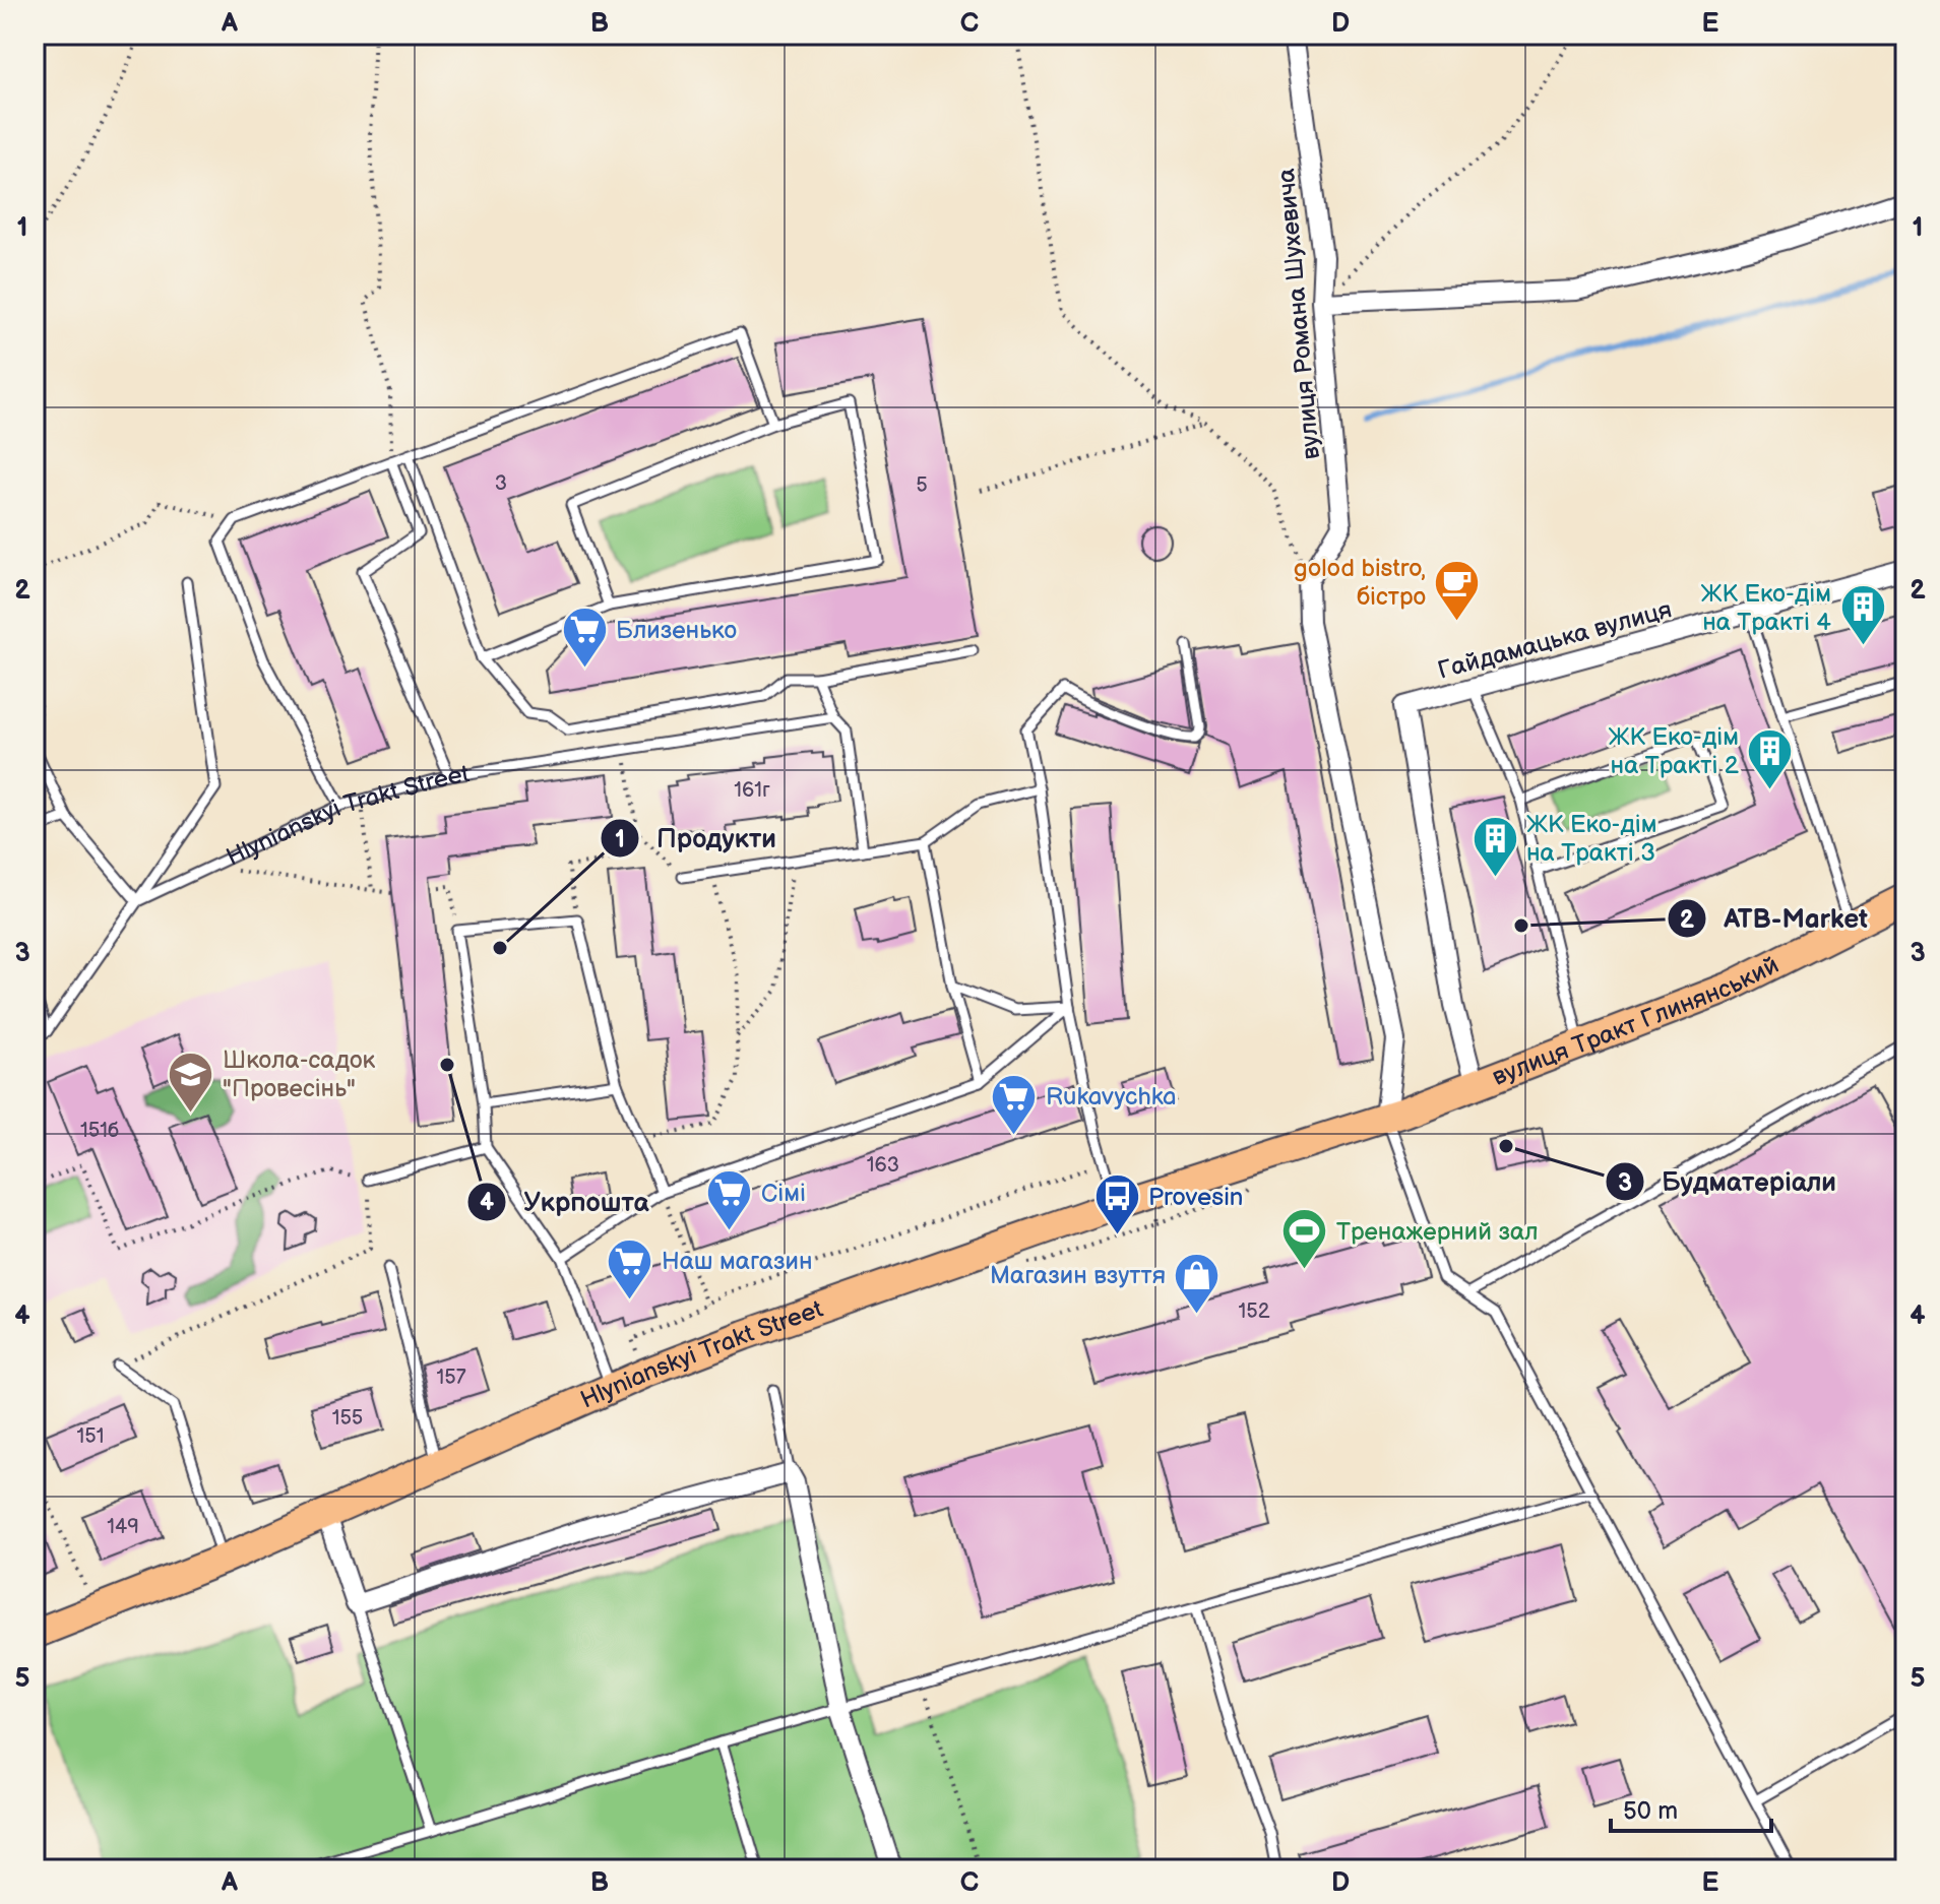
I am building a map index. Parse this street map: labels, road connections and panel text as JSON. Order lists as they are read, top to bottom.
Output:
{
  "streets": {
    "main road": ["Hlynianskyi Trakt Street", "вулиця Тракт Глинянський"],
    "street": ["вулиця Романа Шухевича", "Гайдамацька вулиця"]
  },
  "crossings": [
    ["Гайдамацька вулиця", "вулиця Тракт Глинянський"],
    ["Hlynianskyi Trakt Street", "вулиця Тракт Глинянський"]
  ],
  "places": {
    "cafe": ["golod bistro, бістро"],
    "building": ["ЖК Еко-дім на Тракті 4", "ЖК Еко-дім на Тракті 2", "ЖК Еко-дім на Тракті 3"],
    "supermarket": [
      "Близенько",
      "Rukavychka",
      "Сімі",
      "Наш магазин"
    ],
    "other": [
      "ATB-Market",
      "Продукти",
      "Укрпошта",
      "Будматеріали"
    ],
    "school or university": ["Школа-садок \"Провесінь\""],
    "bus stop": ["Provesin"],
    "sports": ["Тренажерний зал"],
    "shop": ["Магазин взуття"]
  },
  "house_numbers": [
    "3",
    "5",
    "161г",
    "151б",
    "163",
    "152",
    "157",
    "155",
    "151",
    "149"
  ],
  "scale_bar": "50 m",
  "grid": {
    "columns": [
      "A",
      "B",
      "C",
      "D",
      "E"
    ],
    "rows": [
      "1",
      "2",
      "3",
      "4",
      "5"
    ]
  }
}
